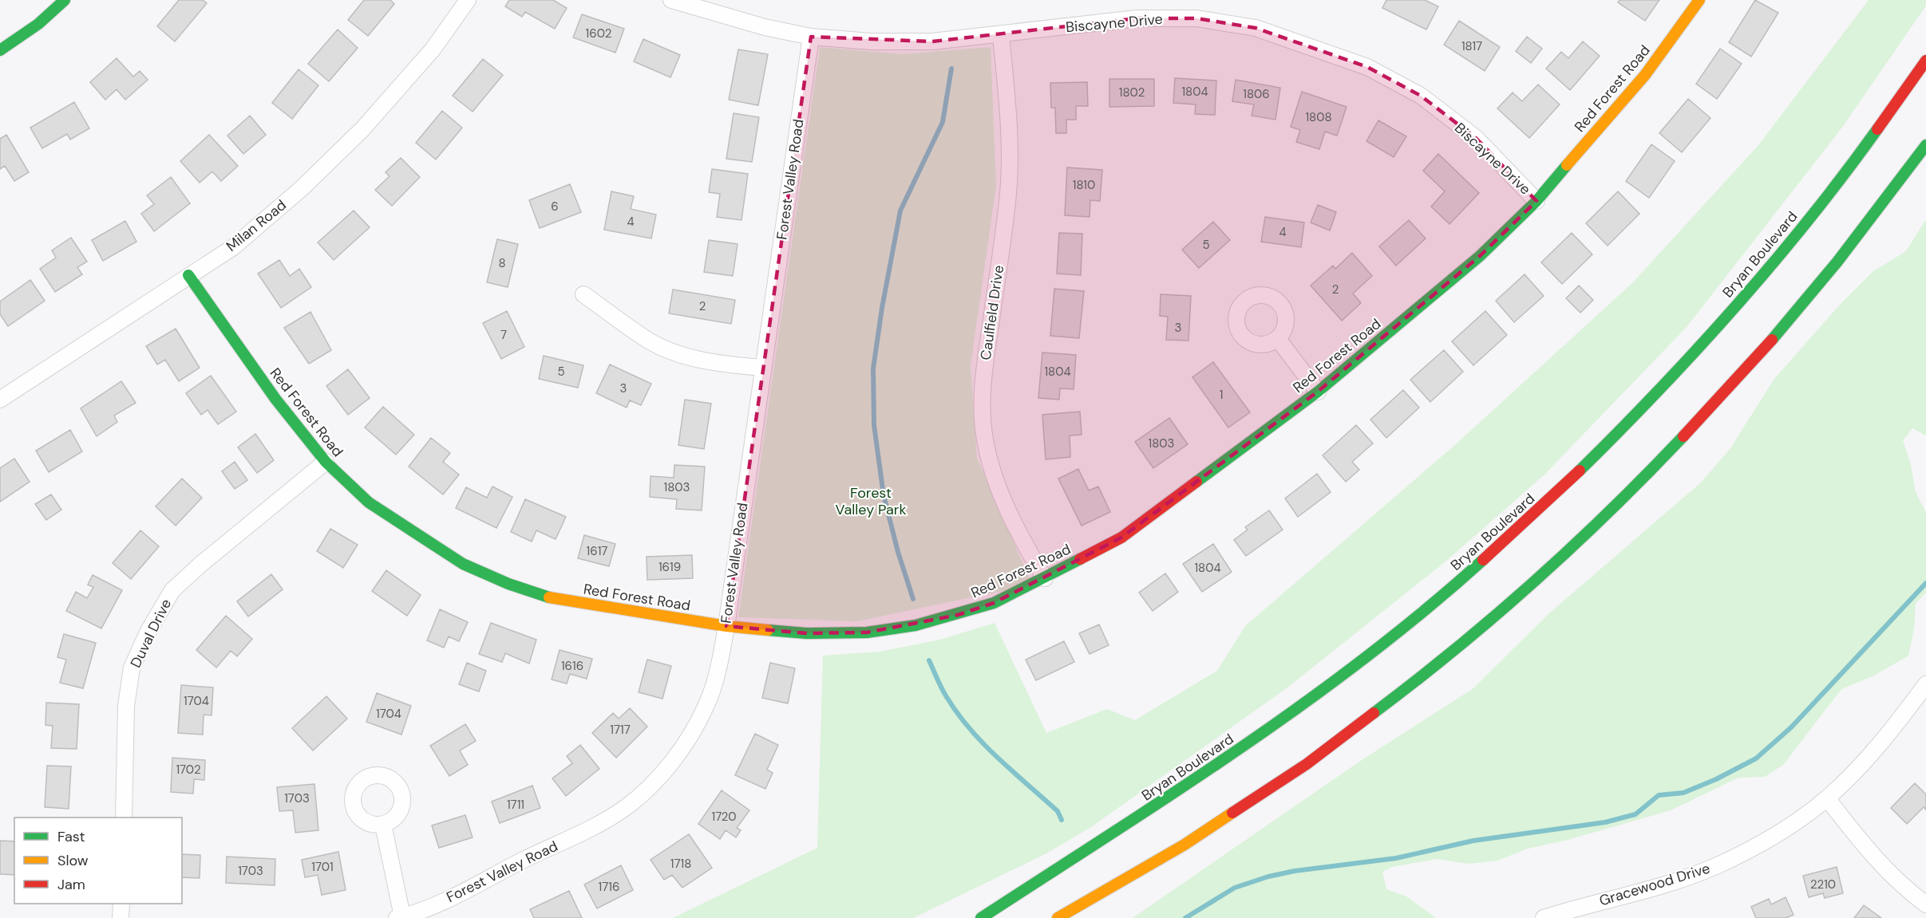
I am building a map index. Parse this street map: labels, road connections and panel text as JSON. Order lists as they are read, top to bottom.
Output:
{
  "streets": {
    "main road": ["Red Forest Road", "Bryan Boulevard"],
    "street": [
      "Biscayne Drive",
      "Forest Valley Road",
      "Milan Road",
      "Caulfield Drive",
      "Duval Drive",
      "Gracewood Drive"
    ]
  },
  "crossings": [
    ["Biscayne Drive", "Red Forest Road"],
    ["Biscayne Drive", "Forest Valley Road"],
    ["Biscayne Drive", "Caulfield Drive"],
    ["Red Forest Road", "Forest Valley Road"],
    ["Red Forest Road", "Milan Road"],
    ["Red Forest Road", "Caulfield Drive"],
    ["Red Forest Road", "Duval Drive"]
  ],
  "parks": ["Forest Valley Park"],
  "house_numbers": [
    "1602",
    "1817",
    "1804",
    "1802",
    "1806",
    "1808",
    "1810",
    "6",
    "4",
    "4",
    "5",
    "8",
    "2",
    "2",
    "3",
    "7",
    "5",
    "1804",
    "3",
    "1",
    "1803",
    "1803",
    "1617",
    "1619",
    "1804",
    "1616",
    "1704",
    "1704",
    "1717",
    "1702",
    "1703",
    "1711",
    "1720",
    "1718",
    "1701",
    "1703",
    "2210",
    "1716"
  ],
  "legend": ["Fast", "Slow", "Jam"]
}
